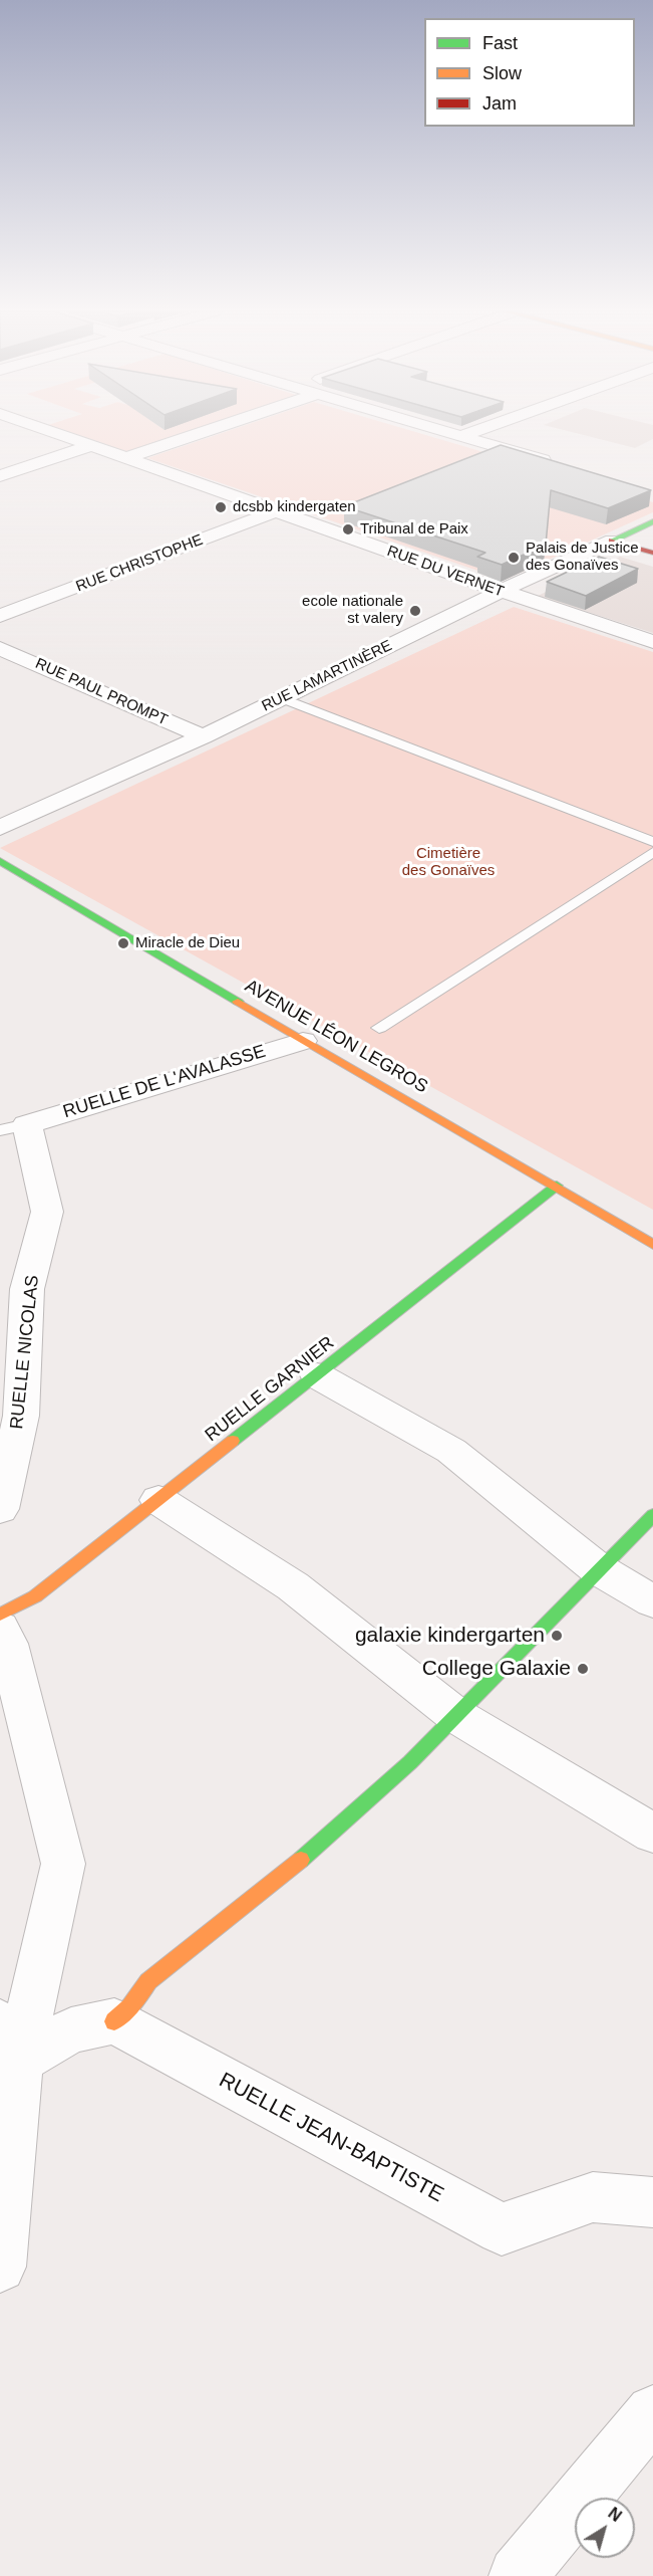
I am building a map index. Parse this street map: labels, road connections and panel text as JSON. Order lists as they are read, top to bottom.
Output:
{
  "streets": {
    "street": [
      "RUE CHRISTOPHE",
      "RUE DU VERNET",
      "RUE LAMARTINÈRE",
      "RUE PAUL PROMPT",
      "AVENUE LÉON LEGROS",
      "RUELLE DE L'AVALASSE",
      "RUELLE NICOLAS",
      "RUELLE GARNIER",
      "RUELLE JEAN-BAPTISTE"
    ]
  },
  "crossings": [
    ["RUE CHRISTOPHE", "RUE DU VERNET"],
    ["RUE DU VERNET", "RUE LAMARTINÈRE"],
    ["RUE LAMARTINÈRE", "RUE PAUL PROMPT"],
    ["AVENUE LÉON LEGROS", "RUELLE DE L'AVALASSE"],
    ["AVENUE LÉON LEGROS", "RUELLE GARNIER"],
    ["RUELLE DE L'AVALASSE", "RUELLE NICOLAS"]
  ],
  "parks": ["Cimetière des Gonaïves"],
  "places": [
    "dcsbb kindergaten",
    "Tribunal de Paix",
    "Palais de Justice des Gonaïves",
    "ecole nationale st valery",
    "Miracle de Dieu",
    "galaxie kindergarten",
    "College Galaxie"
  ],
  "legend": ["Fast", "Slow", "Jam"],
  "north": "top right"
}
